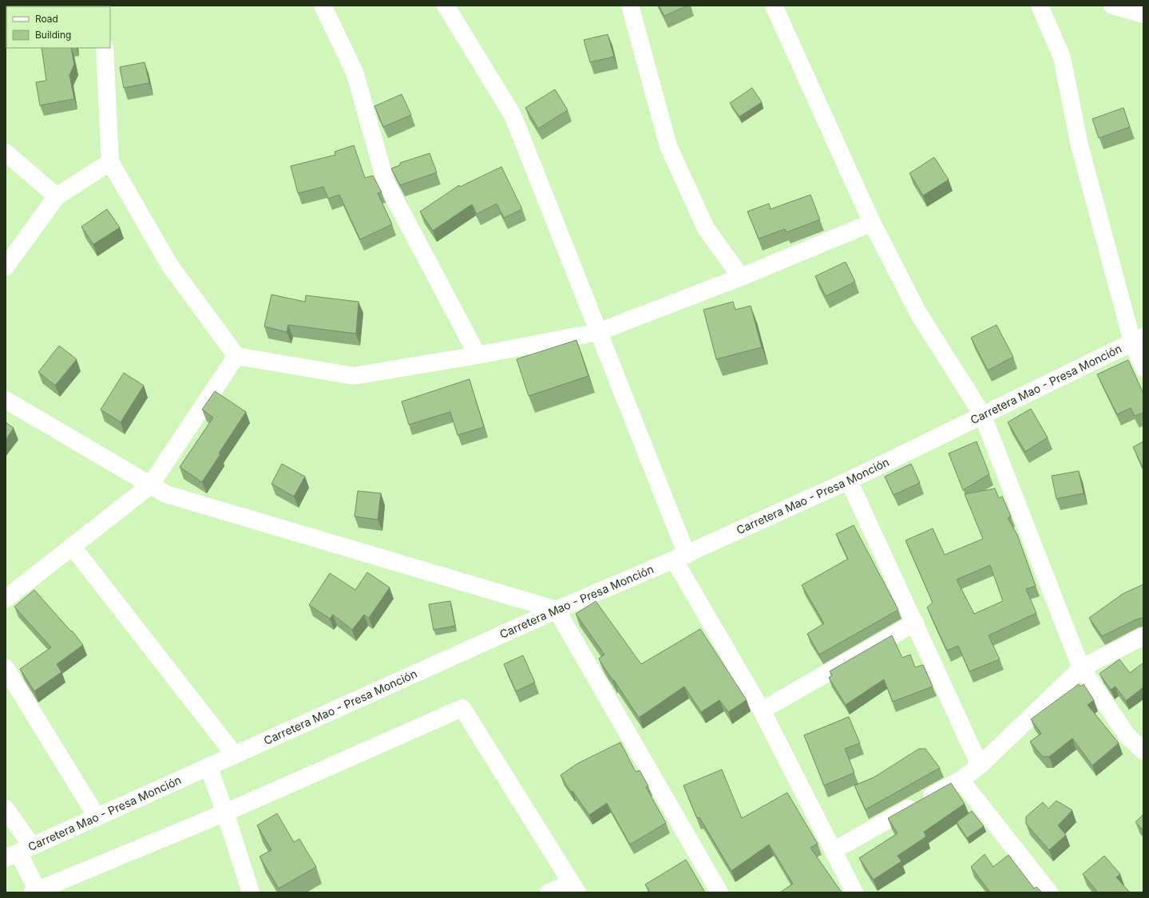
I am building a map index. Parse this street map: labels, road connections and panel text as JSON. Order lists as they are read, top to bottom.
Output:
{
  "streets": {
    "street": ["Carretera Mao - Presa Monción"]
  },
  "legend": ["Road", "Building"]
}
